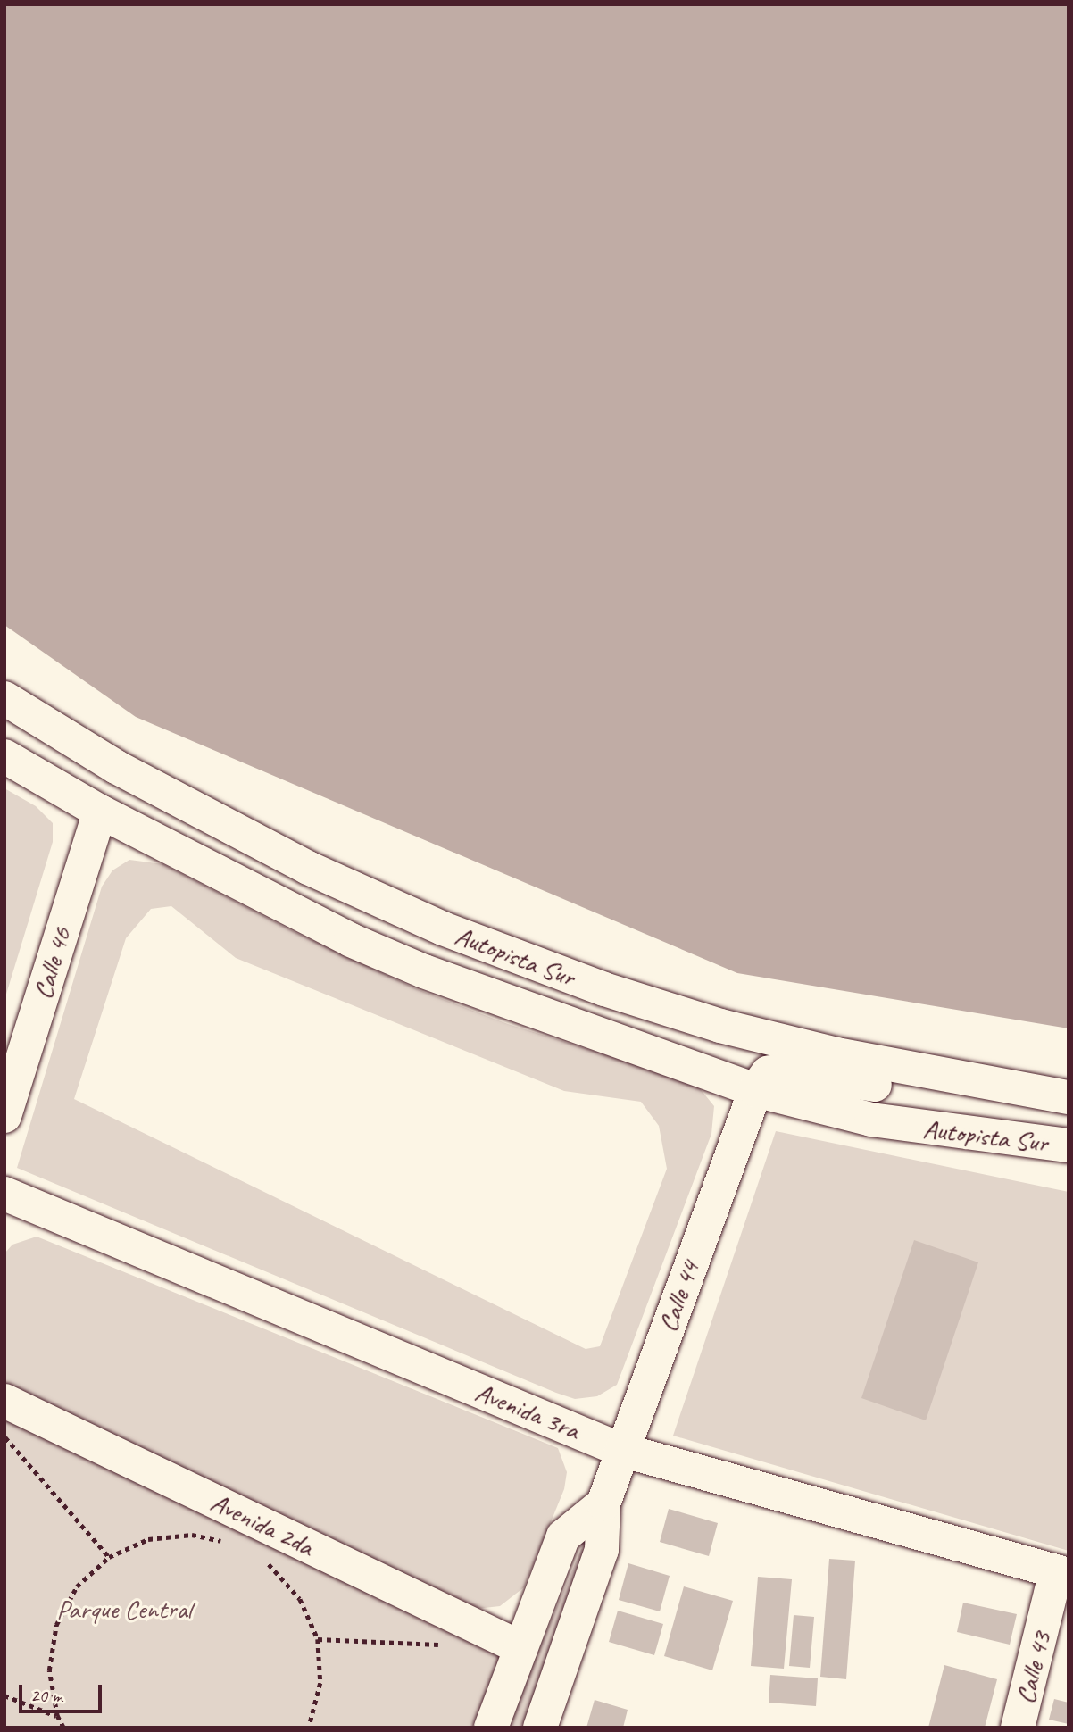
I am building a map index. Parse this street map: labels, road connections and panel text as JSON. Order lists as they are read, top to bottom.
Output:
{
  "streets": {
    "main road": [
      "Autopista Sur",
      "Calle 46",
      "Calle 44",
      "Avenida 3ra",
      "Avenida 2da",
      "Calle 43"
    ]
  },
  "crossings": [
    ["Autopista Sur", "Calle 46"],
    ["Autopista Sur", "Calle 44"],
    ["Calle 44", "Avenida 3ra"],
    ["Avenida 3ra", "Calle 43"]
  ],
  "parks": ["Parque Central"],
  "scale_bar": "20 m"
}
